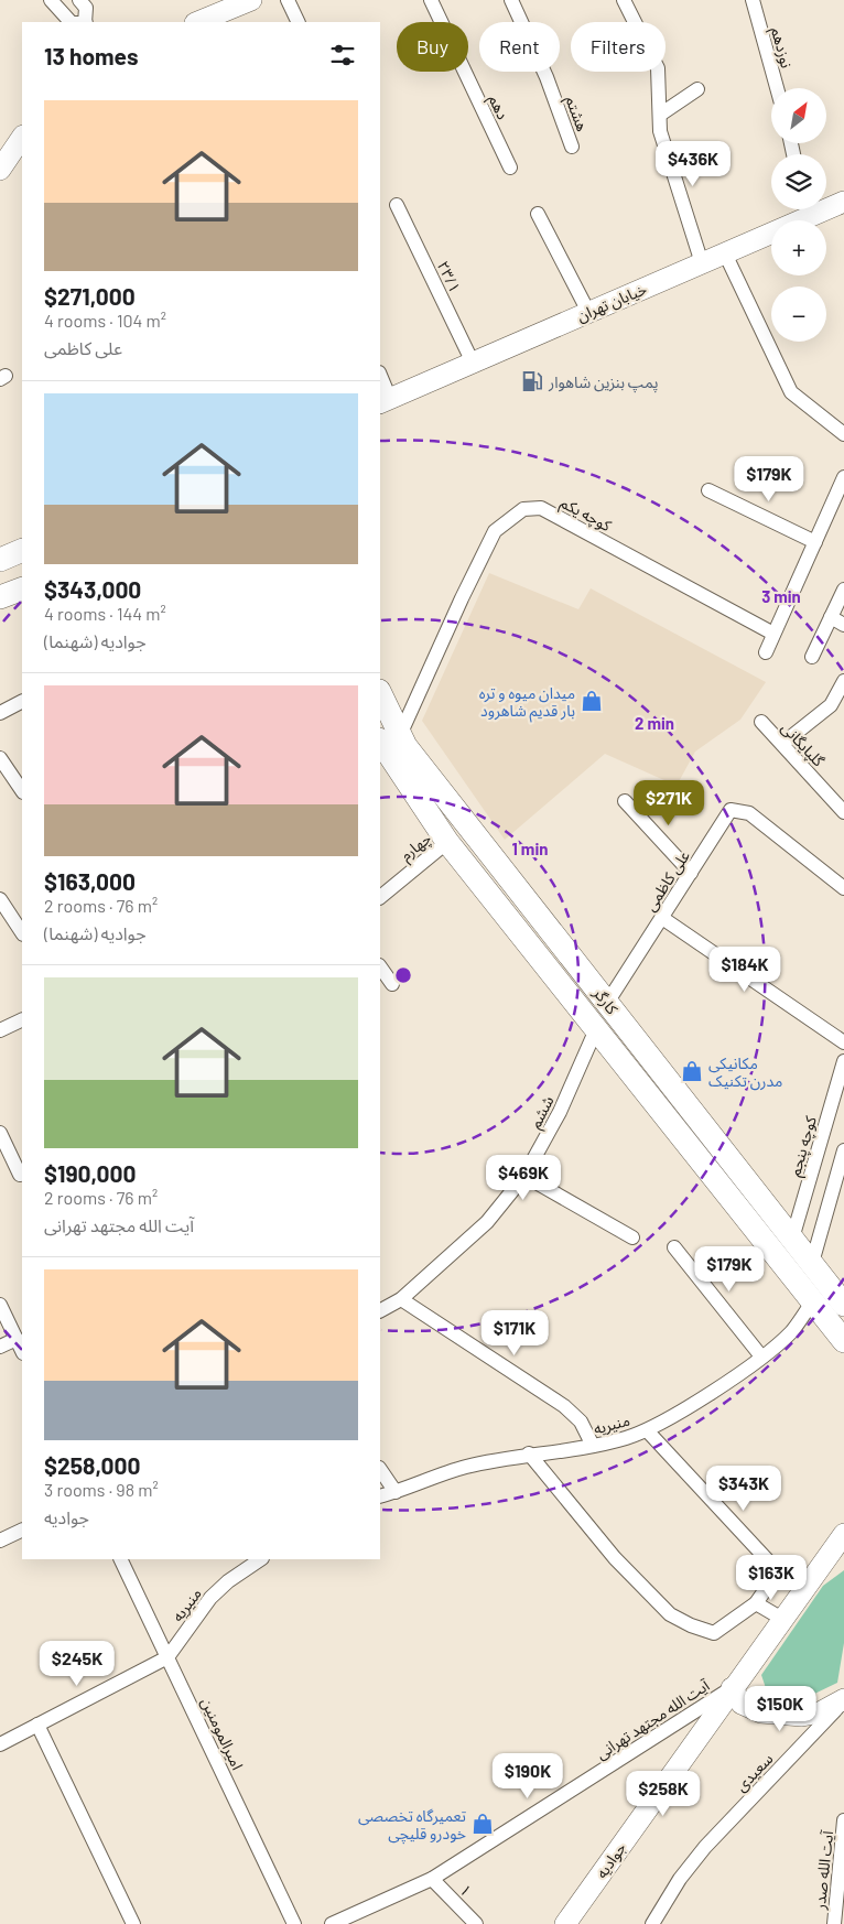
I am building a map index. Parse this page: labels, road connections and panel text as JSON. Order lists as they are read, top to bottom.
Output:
{
  "streets": {
    "main road": ["کارگر"],
    "street": [
      "نوزدهم",
      "دهم",
      "هشتم",
      "۲۳/۱",
      "خیابان تهران",
      "کوچه یکم",
      "گلپایگانی",
      "چهارم",
      "علی کاظمی",
      "ششم",
      "کوچه پنجم",
      "منیریه",
      "آیت الله مجتهد تهرانی",
      "امیرالمومنین",
      "سعیدی",
      "جوادیه",
      "آیت الله صدر",
      "۱"
    ]
  },
  "crossings": [
    ["۲۳/۱", "خیابان تهران"],
    ["کوچه یکم", "کارگر"],
    ["چهارم", "کارگر"],
    ["علی کاظمی", "کارگر"],
    ["کارگر", "ششم"],
    ["کارگر", "کوچه پنجم"],
    ["کارگر", "منیریه"],
    ["منیریه", "امیرالمومنین"],
    ["آیت الله مجتهد تهرانی", "جوادیه"],
    ["آیت الله مجتهد تهرانی", "۱"]
  ],
  "places": {
    "fuel station": ["پمپ بنزین شاهوار"],
    "shop": ["میدان میوه و تره بار قدیم شاهرود", "مکانیکی مدرن تکنیک", "تعمیرگاه تخصصی خودرو قلیچی"]
  },
  "north": "top right",
  "page": {
    "chip": ["Buy", "Rent", "Filters"],
    "heading": "13 homes",
    "map_buttons": ["+", "−"],
    "list": [
      {
        "name": "$271,000",
        "note": "4 rooms · 104 m² · علی کاظمی"
      },
      {
        "name": "$343,000",
        "note": "4 rooms · 144 m² · جوادیه (شهنما)"
      },
      {
        "name": "$163,000",
        "note": "2 rooms · 76 m² · جوادیه (شهنما)"
      },
      {
        "name": "$190,000",
        "note": "2 rooms · 76 m² · آیت الله مجتهد تهرانی"
      },
      {
        "name": "$258,000",
        "note": "3 rooms · 98 m² · جوادیه"
      }
    ],
    "price": [
      "$436K",
      "$179K",
      "$271K",
      "$184K",
      "$469K",
      "$179K",
      "$171K",
      "$343K",
      "$163K",
      "$245K",
      "$150K",
      "$190K",
      "$258K"
    ]
  },
  "rings": ["3 min", "2 min", "1 min"]
}
